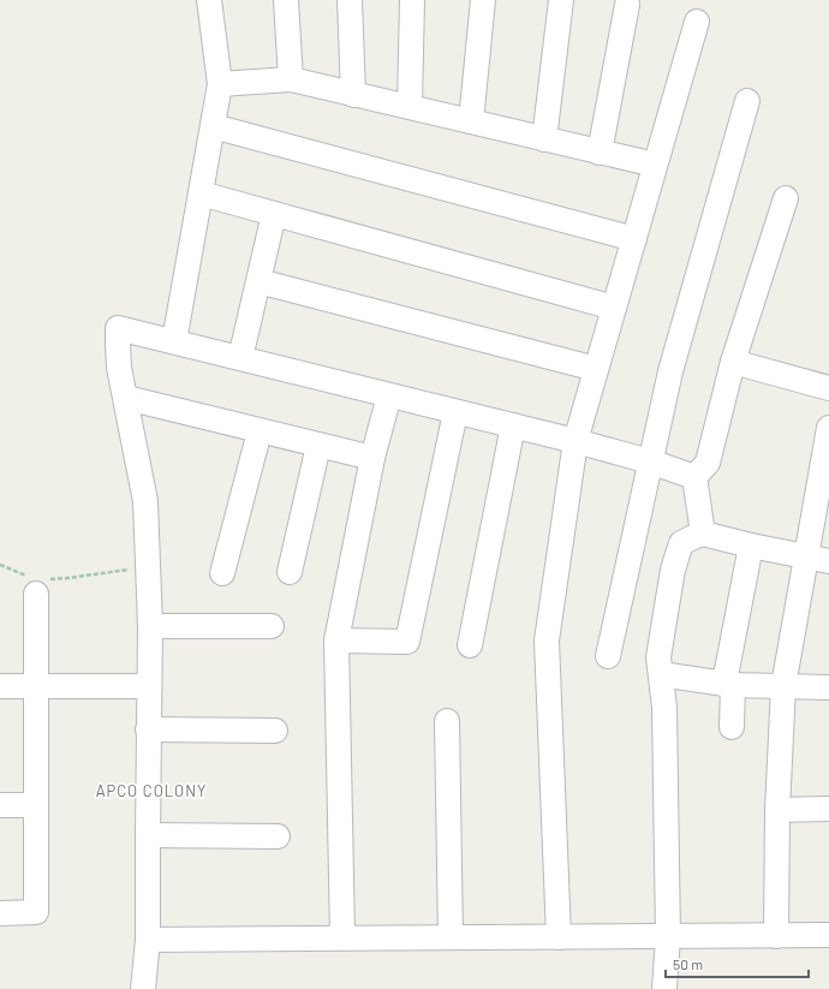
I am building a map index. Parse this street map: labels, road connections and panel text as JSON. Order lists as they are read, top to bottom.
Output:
{
  "districts": ["APCO COLONY"],
  "scale_bar": "50 m"
}
